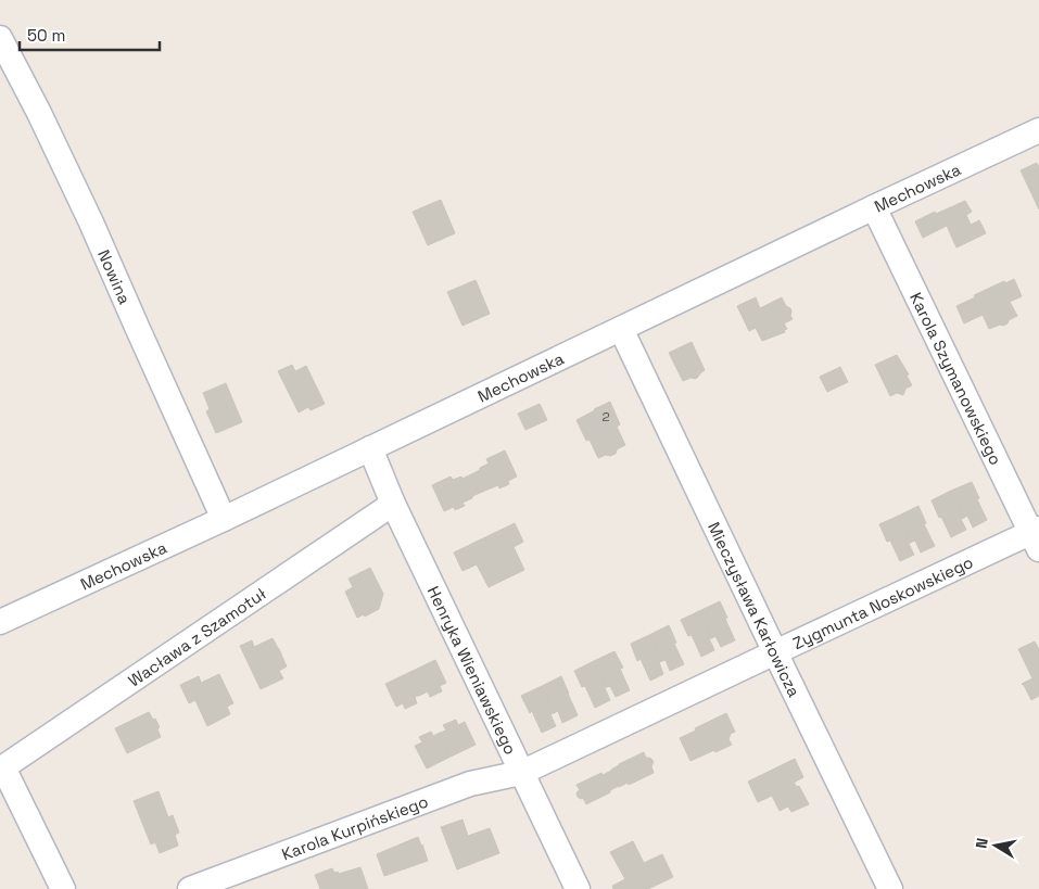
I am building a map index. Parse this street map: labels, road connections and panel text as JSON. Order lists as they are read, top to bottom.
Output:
{
  "streets": {
    "street": [
      "Mechowska",
      "Nowina",
      "Karola Szymanowskiego",
      "Zygmunta Noskowskiego",
      "Mieczysława Karłowicza",
      "Wacława z Szamotuł",
      "Henryka Wieniawskiego",
      "Karola Kurpińskiego"
    ]
  },
  "crossings": [
    ["Mechowska", "Nowina"],
    ["Mechowska", "Karola Szymanowskiego"],
    ["Mechowska", "Mieczysława Karłowicza"],
    ["Mechowska", "Henryka Wieniawskiego"],
    ["Karola Szymanowskiego", "Zygmunta Noskowskiego"],
    ["Zygmunta Noskowskiego", "Mieczysława Karłowicza"],
    ["Zygmunta Noskowskiego", "Henryka Wieniawskiego"],
    ["Zygmunta Noskowskiego", "Karola Kurpińskiego"],
    ["Wacława z Szamotuł", "Henryka Wieniawskiego"],
    ["Henryka Wieniawskiego", "Karola Kurpińskiego"]
  ],
  "house_numbers": ["2"],
  "scale_bar": "50 m",
  "north": "left"
}
